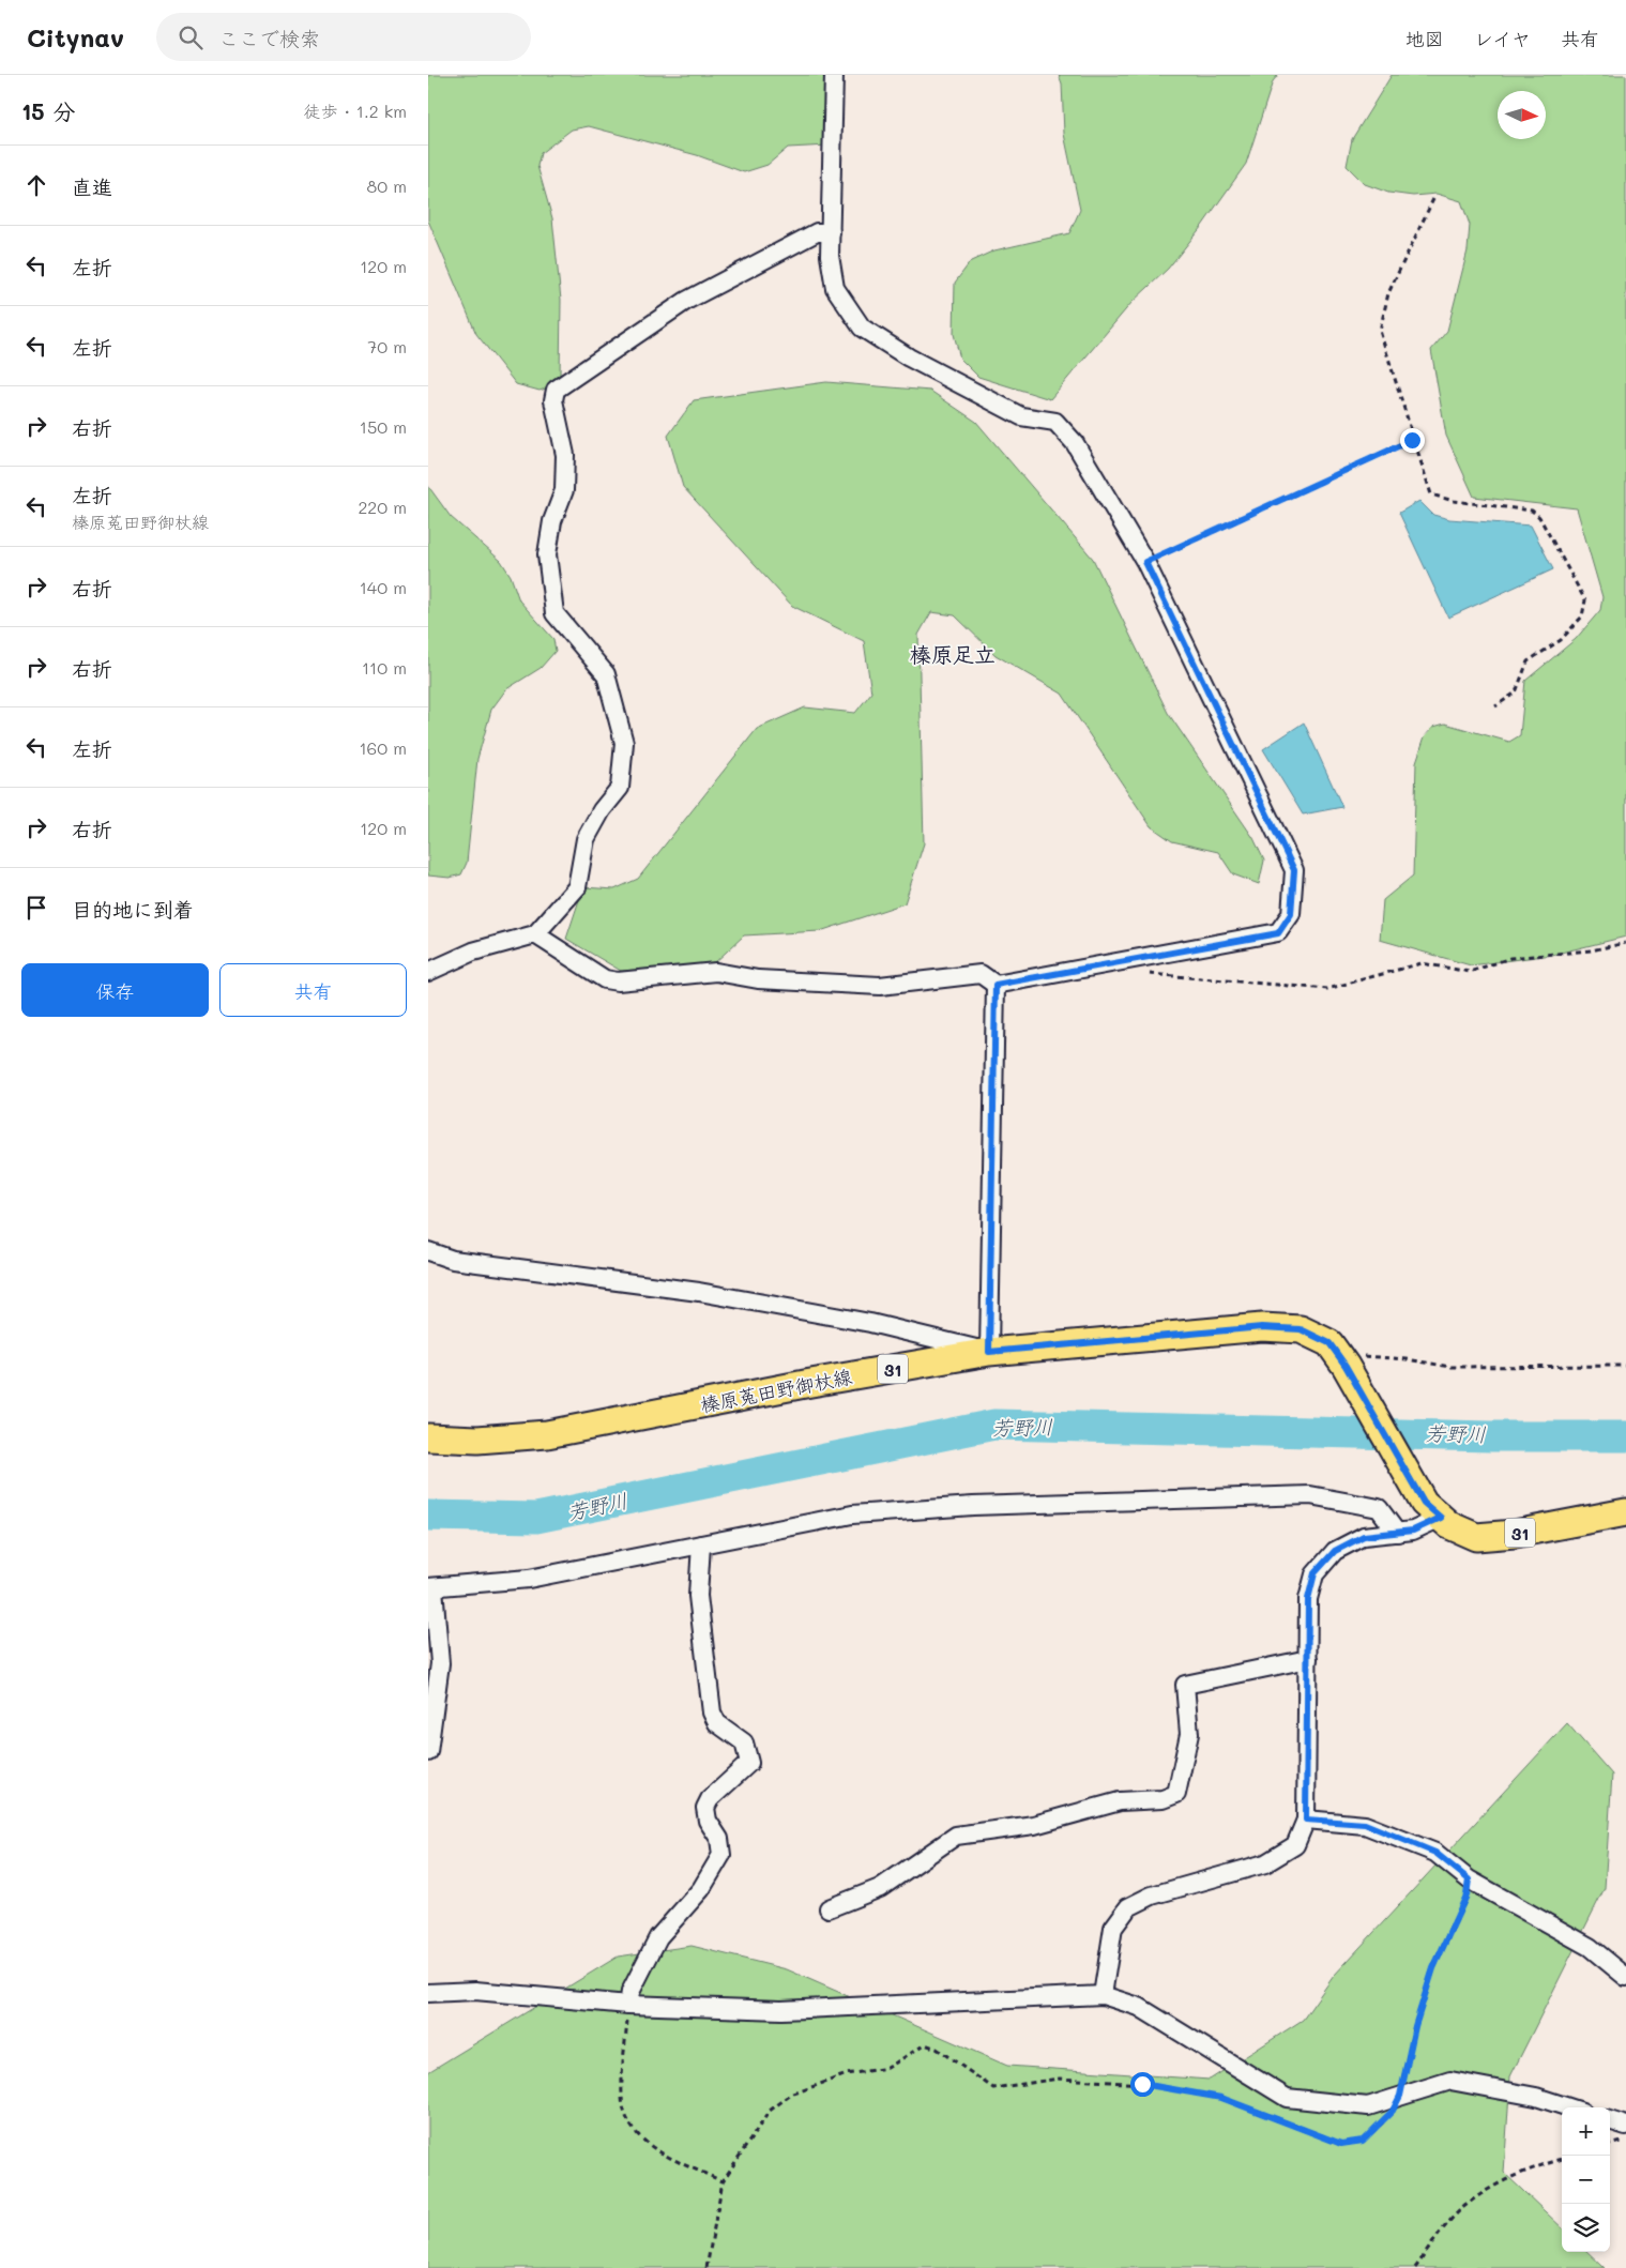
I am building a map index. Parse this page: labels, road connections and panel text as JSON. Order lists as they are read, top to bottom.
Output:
{
  "streets": {
    "main road": ["31", "榛原菟田野御杖線"]
  },
  "districts": ["榛原足立"],
  "water": ["芳野川"],
  "north": "right",
  "page": {
    "header": "Citynav",
    "search": "ここで検索",
    "nav": ["地図", "レイヤ", "共有"],
    "heading": ["15 分", "徒歩 · 1.2 km"],
    "list": [
      ["直進", "80 m"],
      ["左折", "120 m"],
      ["左折", "70 m"],
      ["右折", "150 m"],
      ["左折", "榛原菟田野御杖線", "220 m"],
      ["右折", "140 m"],
      ["右折", "110 m"],
      ["左折", "160 m"],
      ["右折", "120 m"],
      "目的地に到着"
    ],
    "buttons": ["保存", "共有"],
    "map_buttons": ["+", "−"]
  }
}
